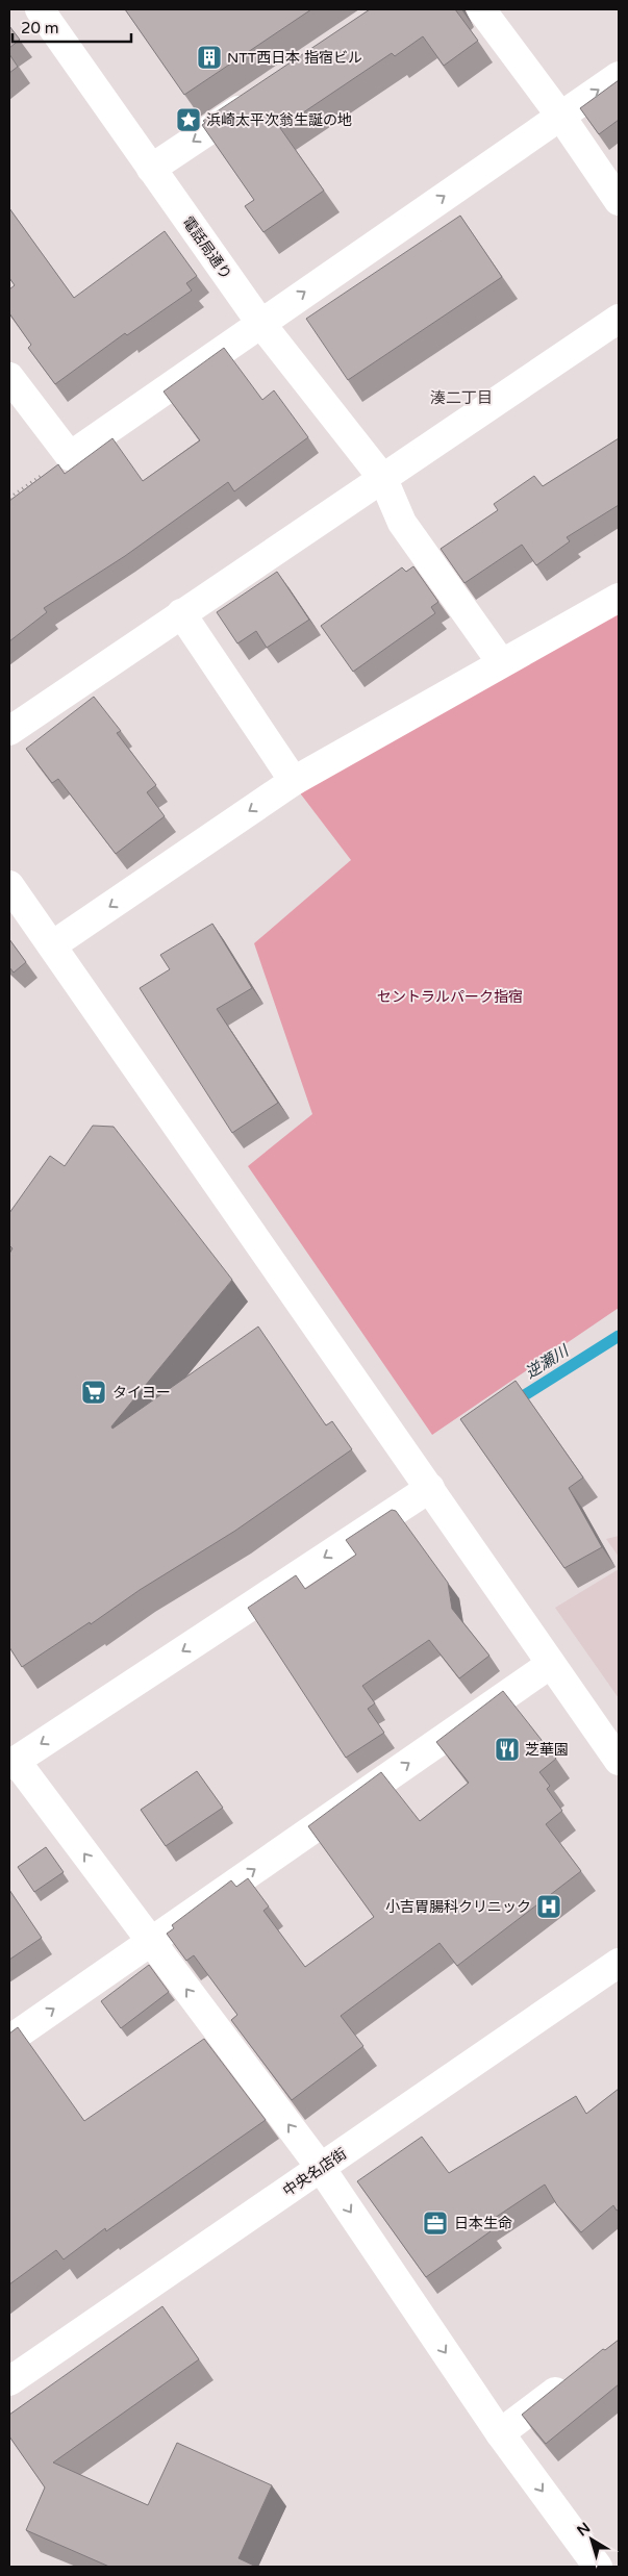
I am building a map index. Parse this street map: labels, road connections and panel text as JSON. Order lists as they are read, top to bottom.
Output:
{
  "streets": {
    "street": ["電話局通り", "中央名店街"]
  },
  "districts": ["湊二丁目"],
  "water": ["逆瀬川"],
  "parks": ["セントラルパーク指宿"],
  "places": {
    "building": ["NTT西日本 指宿ビル"],
    "place": ["浜崎太平次翁生誕の地"],
    "supermarket": ["タイヨー"],
    "restaurant": ["芝華園"],
    "hospital": ["小吉胃腸科クリニック"],
    "office": ["日本生命"]
  },
  "scale_bar": "20 m",
  "north": "top left"
}
